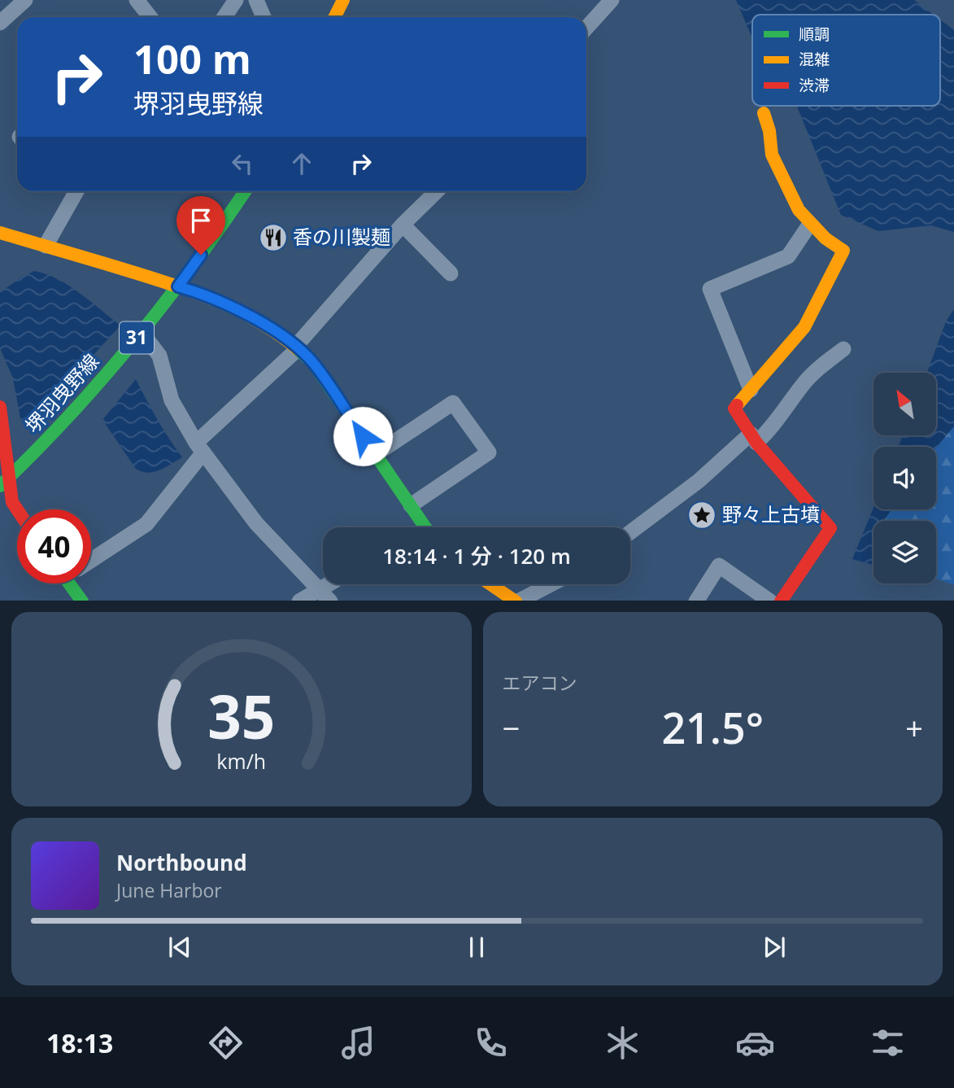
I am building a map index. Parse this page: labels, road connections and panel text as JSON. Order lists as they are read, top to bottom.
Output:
{
  "streets": {
    "street": ["31", "堺羽曳野線"]
  },
  "places": {
    "restaurant": ["香の川製麺"],
    "place": ["野々上古墳"]
  },
  "legend": ["順調", "混雑", "渋滞"],
  "north": "top left",
  "page": {
    "turn": ["100 m", "堺羽曳野線"],
    "limit": "40",
    "trip": "18:14 · 1 分 · 120 m",
    "tile": "エアコン",
    "heat": ["−", "21.5°", "+"],
    "song": ["Northbound", "June Harbor"],
    "tabs": "18:13",
    "gauge": ["35", "km/h"]
  }
}
